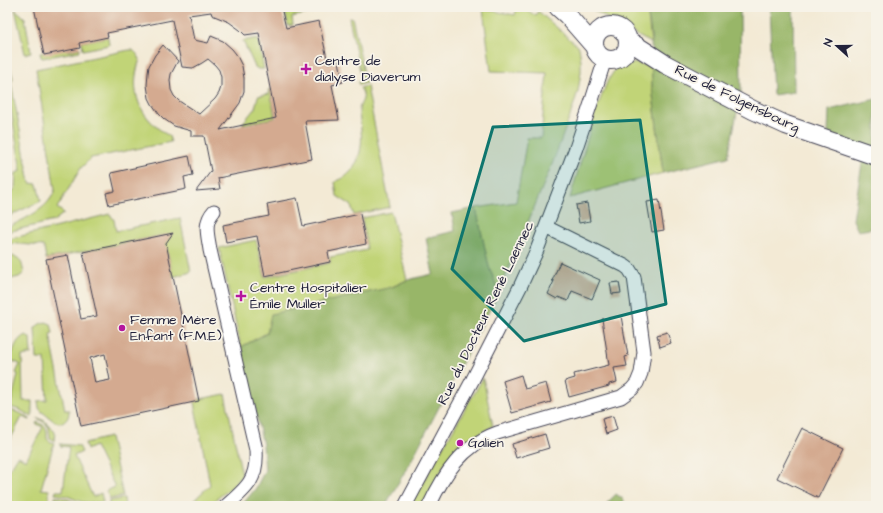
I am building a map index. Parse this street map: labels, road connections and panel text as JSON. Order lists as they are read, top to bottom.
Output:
{
  "streets": {
    "main road": ["Rue de Folgensbourg"],
    "street": ["Rue du Docteur René Laennec"]
  },
  "crossings": [
    ["Rue de Folgensbourg", "Rue du Docteur René Laennec"]
  ],
  "places": {
    "health": ["Centre de dialyse Diaverum", "Centre Hospitalier Émile Muller"],
    "other": ["Femme Mère Enfant (F.M.E)", "Galien"]
  },
  "north": "left"
}
